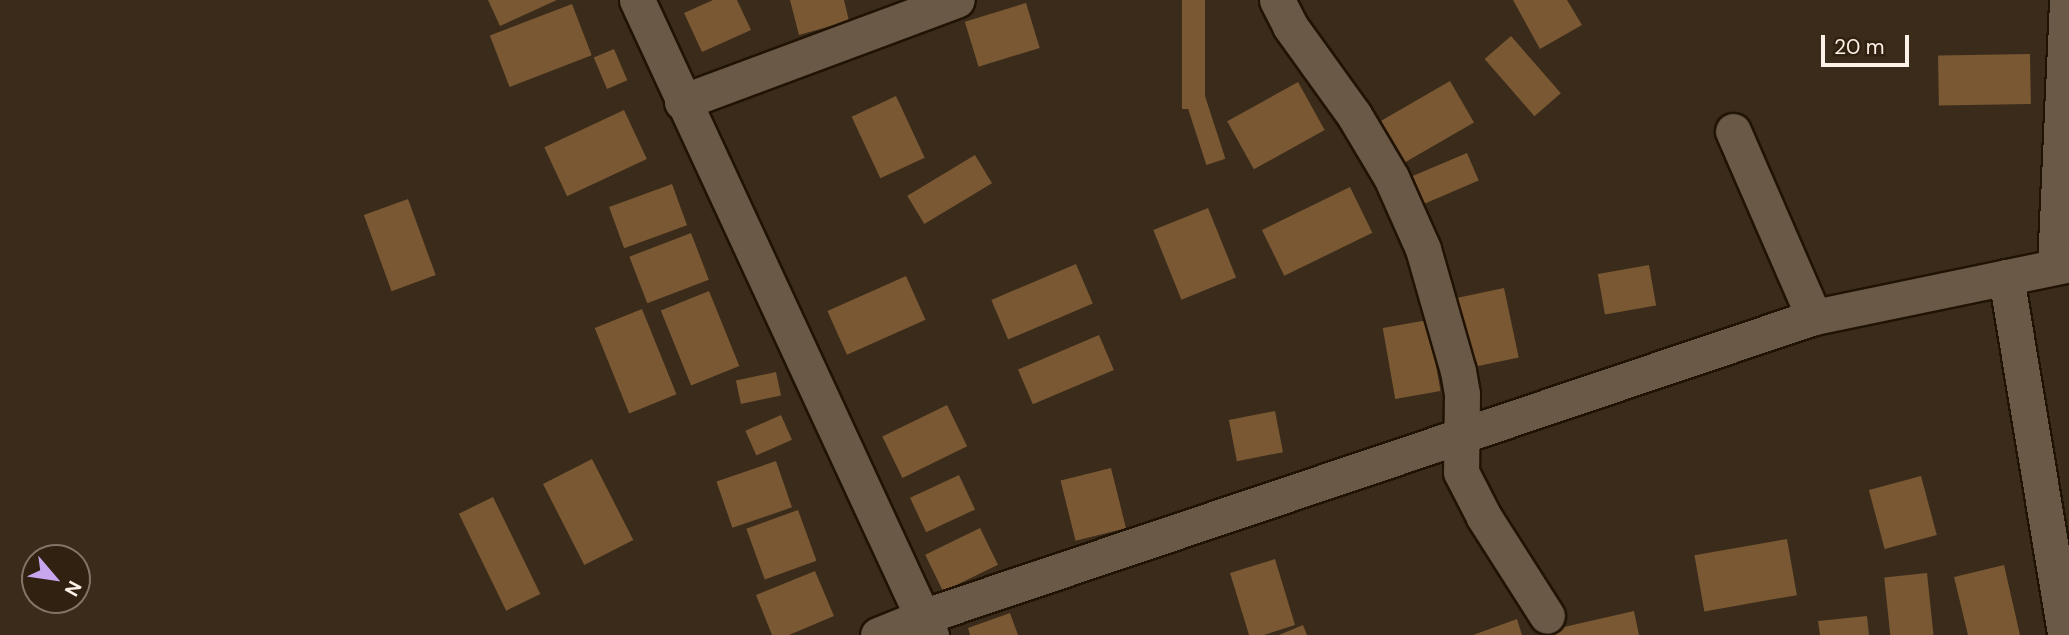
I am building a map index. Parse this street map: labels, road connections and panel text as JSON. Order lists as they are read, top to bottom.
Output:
{
  "scale_bar": "20 m",
  "north": "bottom right"
}
